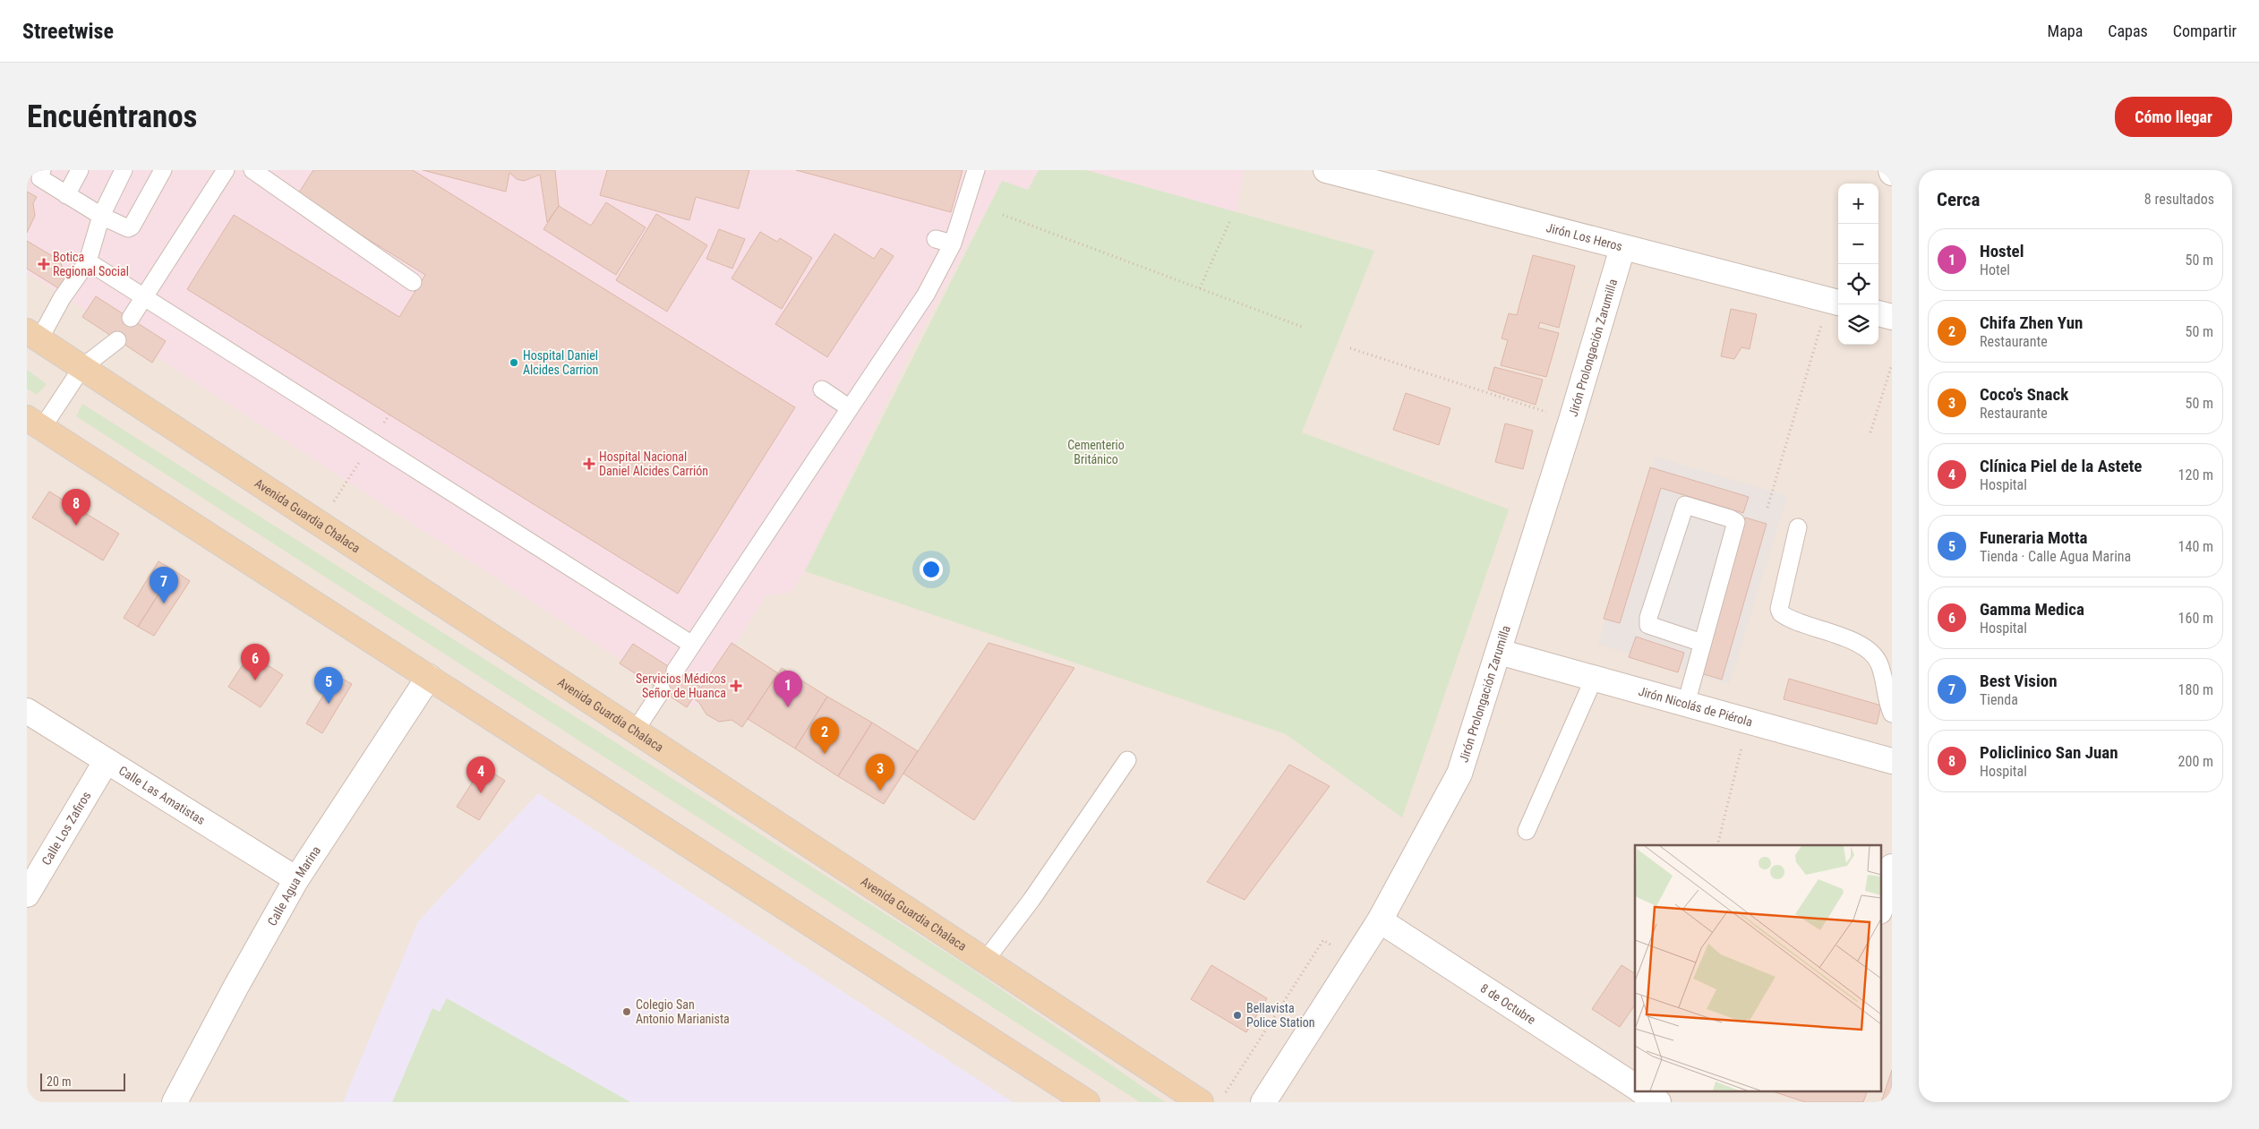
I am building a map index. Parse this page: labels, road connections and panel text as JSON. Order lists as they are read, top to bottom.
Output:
{
  "streets": {
    "main road": ["Avenida Guardia Chalaca"],
    "street": [
      "Jirón Los Heros",
      "Jirón Prolongación Zarumilla",
      "Jirón Nicolás de Piérola",
      "Calle Las Amatistas",
      "Calle Los Zafiros",
      "Calle Agua Marina",
      "8 de Octubre"
    ]
  },
  "crossings": [
    ["Jirón Los Heros", "Jirón Prolongación Zarumilla"],
    ["Jirón Prolongación Zarumilla", "Jirón Nicolás de Piérola"],
    ["Jirón Prolongación Zarumilla", "8 de Octubre"],
    ["Calle Las Amatistas", "Calle Los Zafiros"],
    ["Calle Las Amatistas", "Calle Agua Marina"]
  ],
  "parks": ["Cementerio Británico"],
  "places": {
    "health": ["Botica Regional Social", "Hospital Nacional Daniel Alcides Carrión", "Servicios Médicos Señor de Huanca"],
    "other": ["Hospital Daniel Alcides Carrion", "Colegio San Antonio Marianista", "Bellavista Police Station"]
  },
  "scale_bar": "20 m",
  "page": {
    "header": "Streetwise",
    "nav": ["Mapa", "Capas", "Compartir"],
    "buttons": "Cómo llegar",
    "title": "Encuéntranos",
    "heading": ["Cerca", "8 resultados"],
    "map_buttons": ["+", "−"],
    "list": [
      {
        "mark": "1",
        "name": "Hostel",
        "note": "Hotel",
        "value": "50 m"
      },
      {
        "mark": "2",
        "name": "Chifa Zhen Yun",
        "note": "Restaurante",
        "value": "50 m"
      },
      {
        "mark": "3",
        "name": "Coco's Snack",
        "note": "Restaurante",
        "value": "50 m"
      },
      {
        "mark": "4",
        "name": "Clínica Piel de la Astete",
        "note": "Hospital",
        "value": "120 m"
      },
      {
        "mark": "5",
        "name": "Funeraria Motta",
        "note": "Tienda · Calle Agua Marina",
        "value": "140 m"
      },
      {
        "mark": "6",
        "name": "Gamma Medica",
        "note": "Hospital",
        "value": "160 m"
      },
      {
        "mark": "7",
        "name": "Best Vision",
        "note": "Tienda",
        "value": "180 m"
      },
      {
        "mark": "8",
        "name": "Policlinico San Juan",
        "note": "Hospital",
        "value": "200 m"
      }
    ],
    "pins": [
      "8",
      "7",
      "6",
      "5",
      "1",
      "2",
      "3",
      "4"
    ],
    "scale": "20 m"
  }
}
